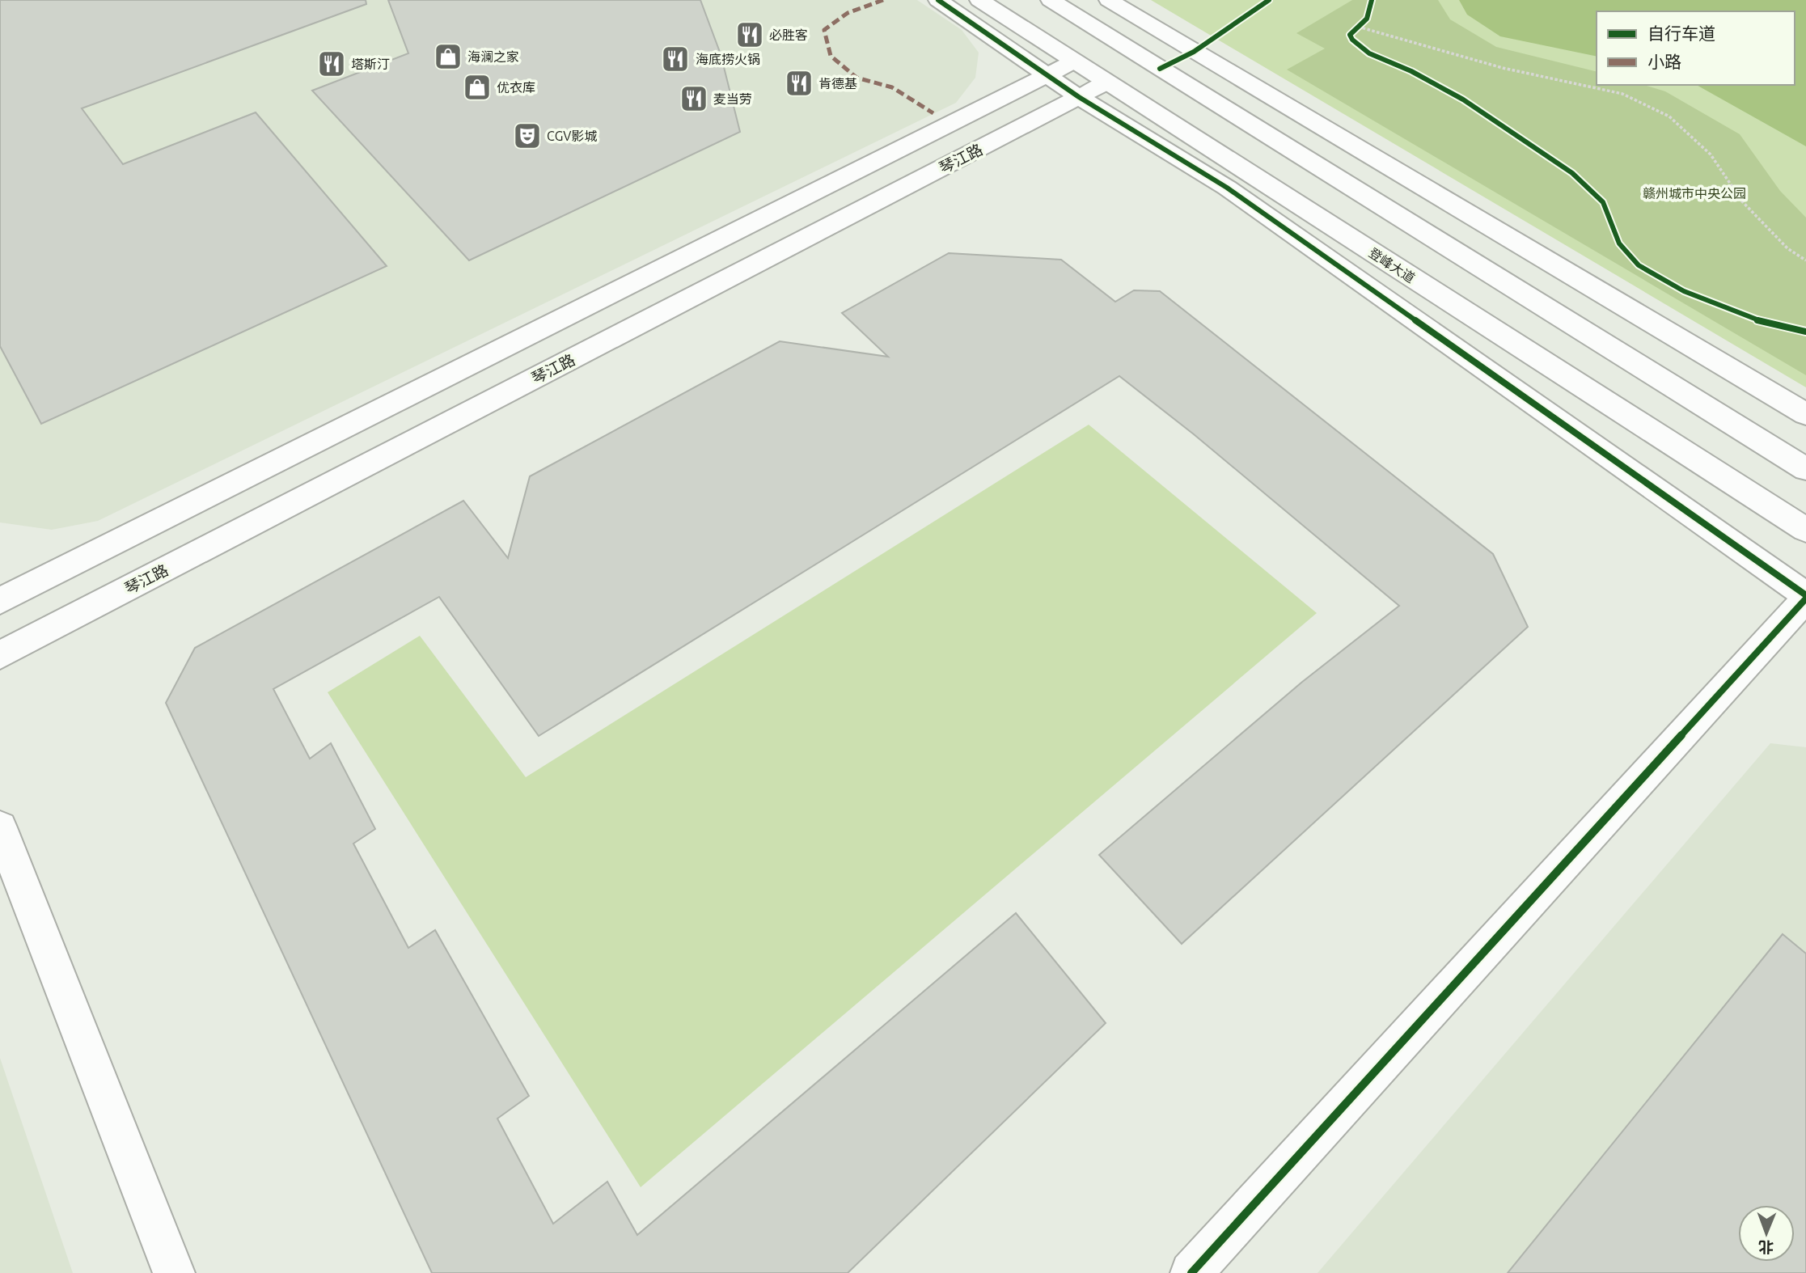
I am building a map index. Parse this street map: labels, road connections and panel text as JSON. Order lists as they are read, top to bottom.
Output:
{
  "streets": {
    "main road": ["琴江路", "登峰大道"]
  },
  "crossings": [
    ["琴江路", "登峰大道"]
  ],
  "parks": ["赣州城市中央公园"],
  "places": {
    "restaurant": [
      "必胜客",
      "海底捞火锅",
      "塔斯汀",
      "肯德基",
      "麦当劳"
    ],
    "shop": ["海澜之家", "优衣库"],
    "theatre": ["CGV影城"]
  },
  "legend": ["自行车道", "小路"],
  "north": "bottom"
}
